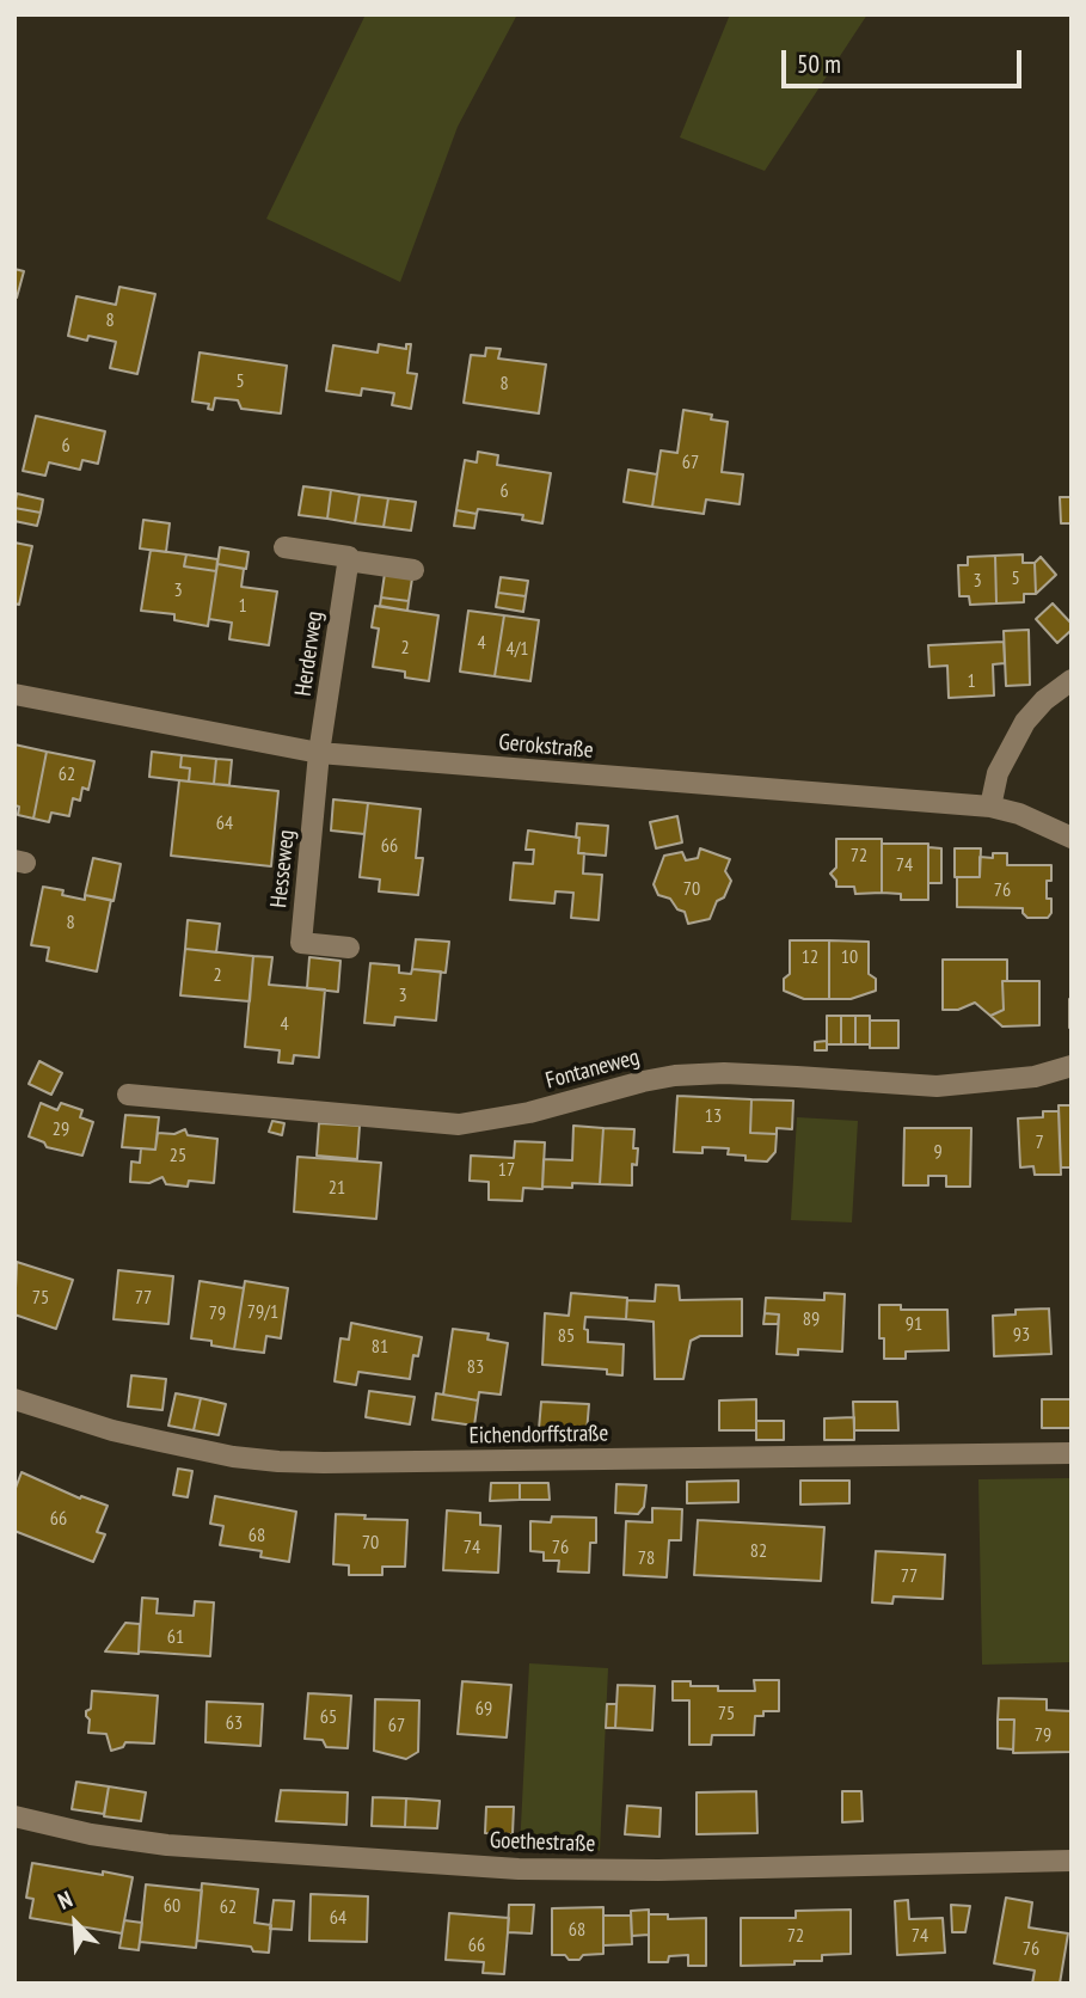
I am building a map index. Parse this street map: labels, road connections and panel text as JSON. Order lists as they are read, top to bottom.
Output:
{
  "streets": {
    "street": [
      "Herderweg",
      "Gerokstraße",
      "Hesseweg",
      "Fontaneweg",
      "Eichendorffstraße",
      "Goethestraße"
    ]
  },
  "crossings": [
    ["Herderweg", "Gerokstraße"],
    ["Herderweg", "Hesseweg"],
    ["Gerokstraße", "Hesseweg"]
  ],
  "house_numbers": [
    "8",
    "5",
    "8",
    "6",
    "67",
    "6",
    "5",
    "3",
    "3",
    "1",
    "4",
    "2",
    "4/1",
    "1",
    "62",
    "64",
    "66",
    "72",
    "74",
    "70",
    "76",
    "8",
    "12",
    "10",
    "2",
    "3",
    "4",
    "13",
    "29",
    "7",
    "9",
    "25",
    "17",
    "21",
    "75",
    "77",
    "79/1",
    "79",
    "89",
    "91",
    "93",
    "85",
    "81",
    "83",
    "66",
    "68",
    "70",
    "74",
    "76",
    "82",
    "78",
    "77",
    "61",
    "69",
    "75",
    "65",
    "63",
    "67",
    "79",
    "60",
    "62",
    "64",
    "68",
    "72",
    "74",
    "66",
    "76"
  ],
  "scale_bar": "50 m",
  "north": "top left"
}
